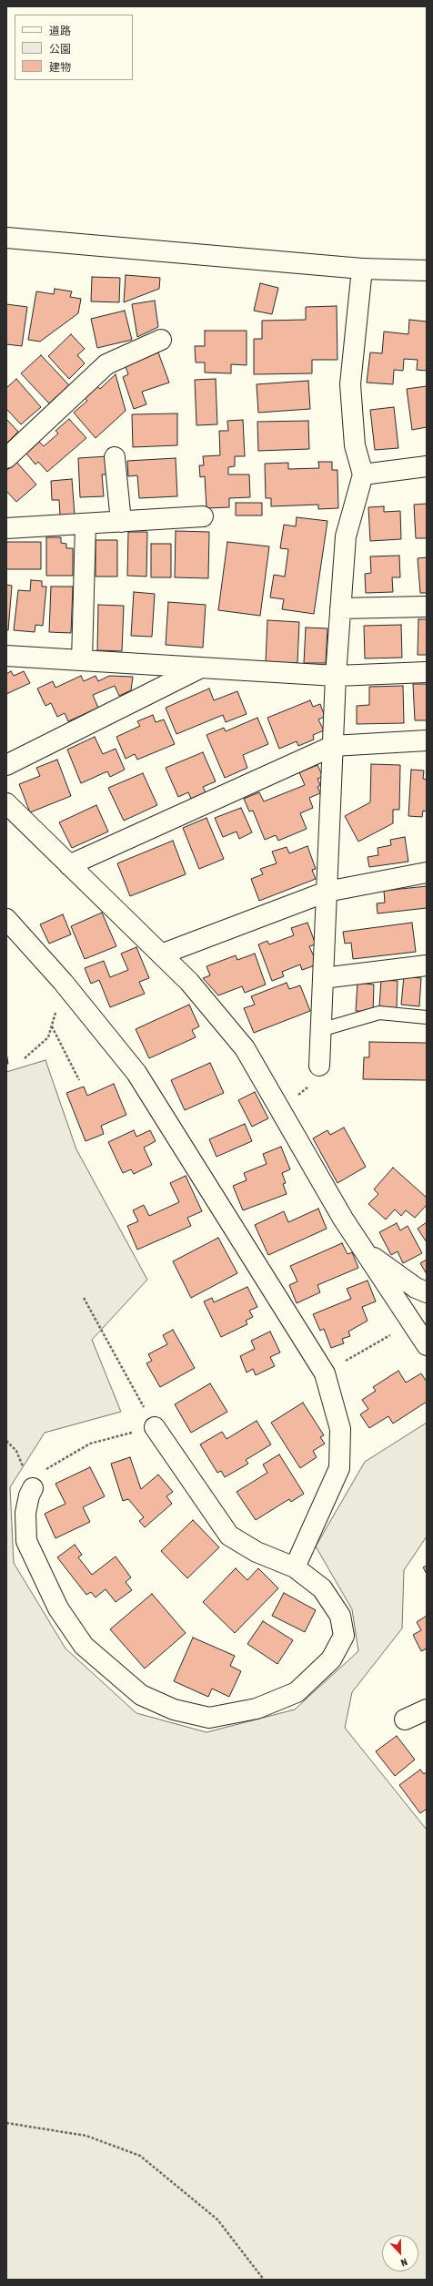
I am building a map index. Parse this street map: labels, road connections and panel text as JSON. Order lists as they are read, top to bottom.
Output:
{
  "legend": ["道路", "公園", "建物"],
  "north": "bottom"
}
